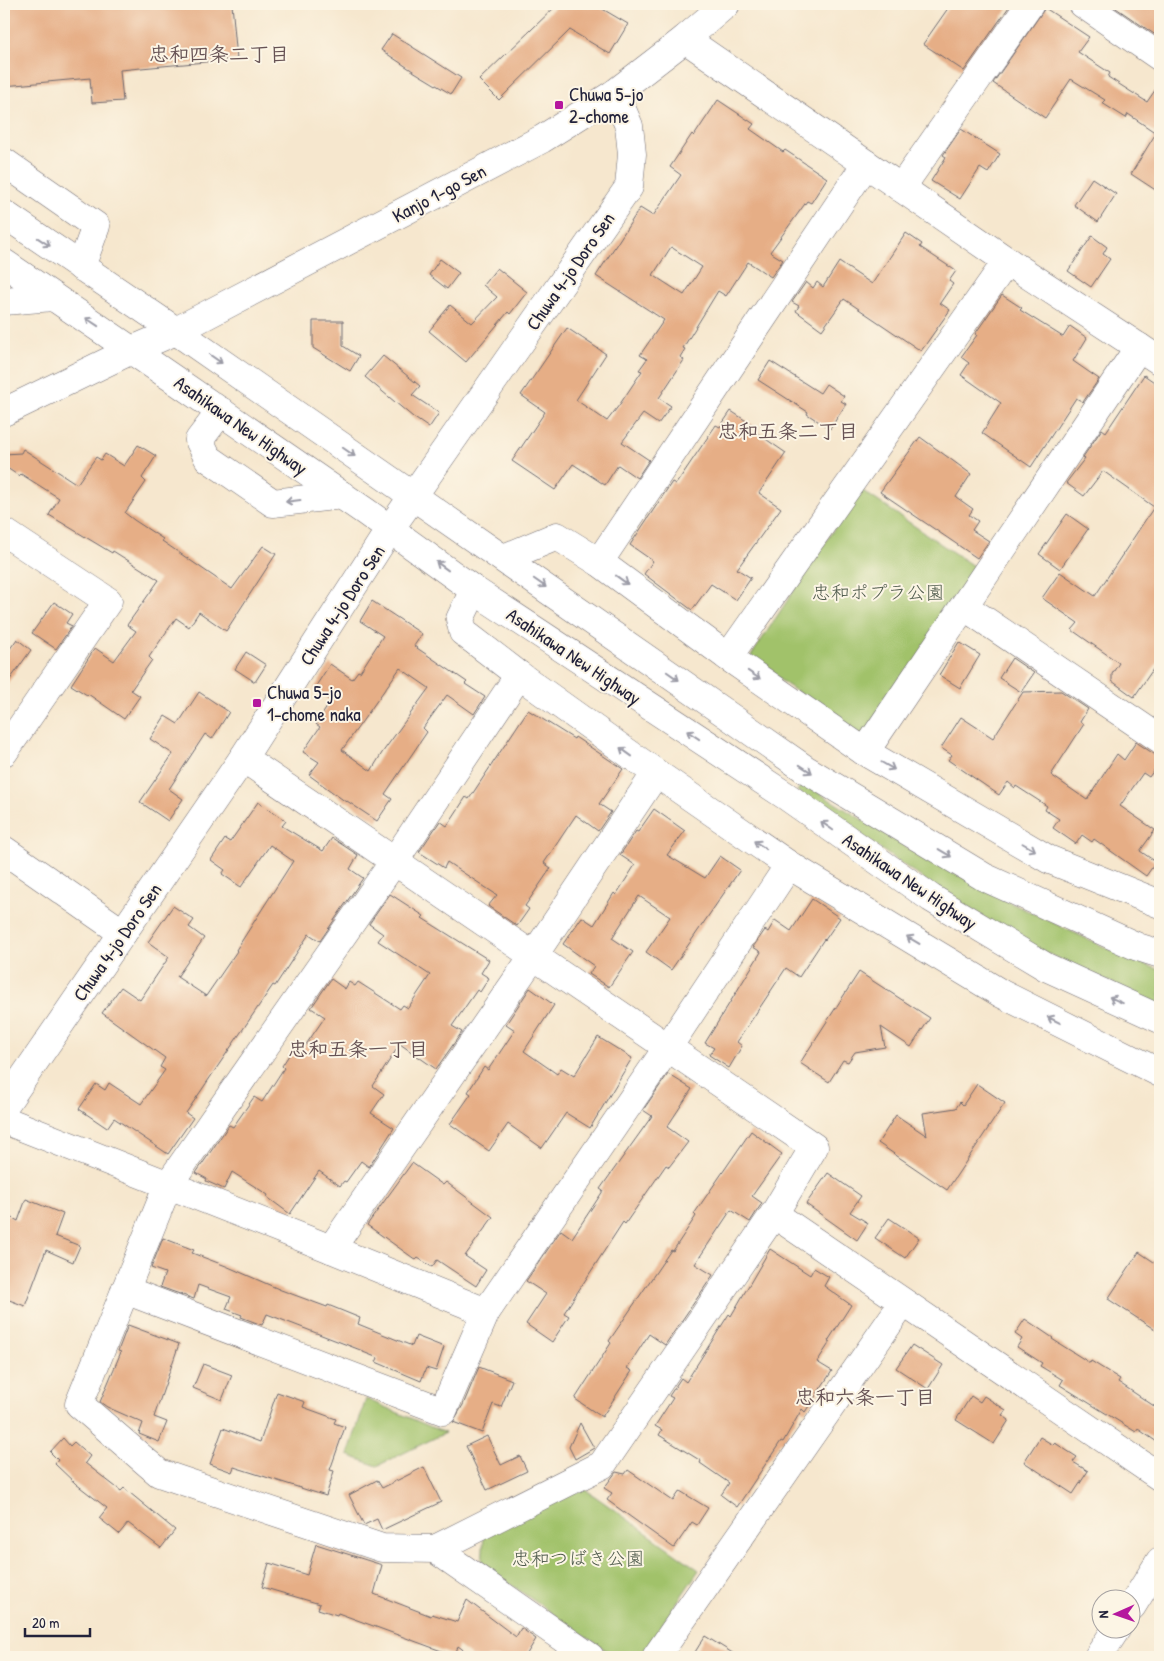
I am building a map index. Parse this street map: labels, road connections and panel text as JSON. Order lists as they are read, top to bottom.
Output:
{
  "streets": {
    "main road": ["Kanjo 1-go Sen", "Chuwa 4-jo Doro Sen", "Asahikawa New Highway"]
  },
  "crossings": [
    ["Kanjo 1-go Sen", "Chuwa 4-jo Doro Sen"],
    ["Kanjo 1-go Sen", "Asahikawa New Highway"],
    ["Chuwa 4-jo Doro Sen", "Asahikawa New Highway"]
  ],
  "districts": [
    "忠和四条二丁目",
    "忠和五条二丁目",
    "忠和五条一丁目",
    "忠和六条一丁目"
  ],
  "parks": ["忠和ポプラ公園", "忠和つばき公園"],
  "places": {
    "transit": ["Chuwa 5-jo 2-chome", "Chuwa 5-jo 1-chome naka"]
  },
  "scale_bar": "20 m",
  "north": "left"
}
